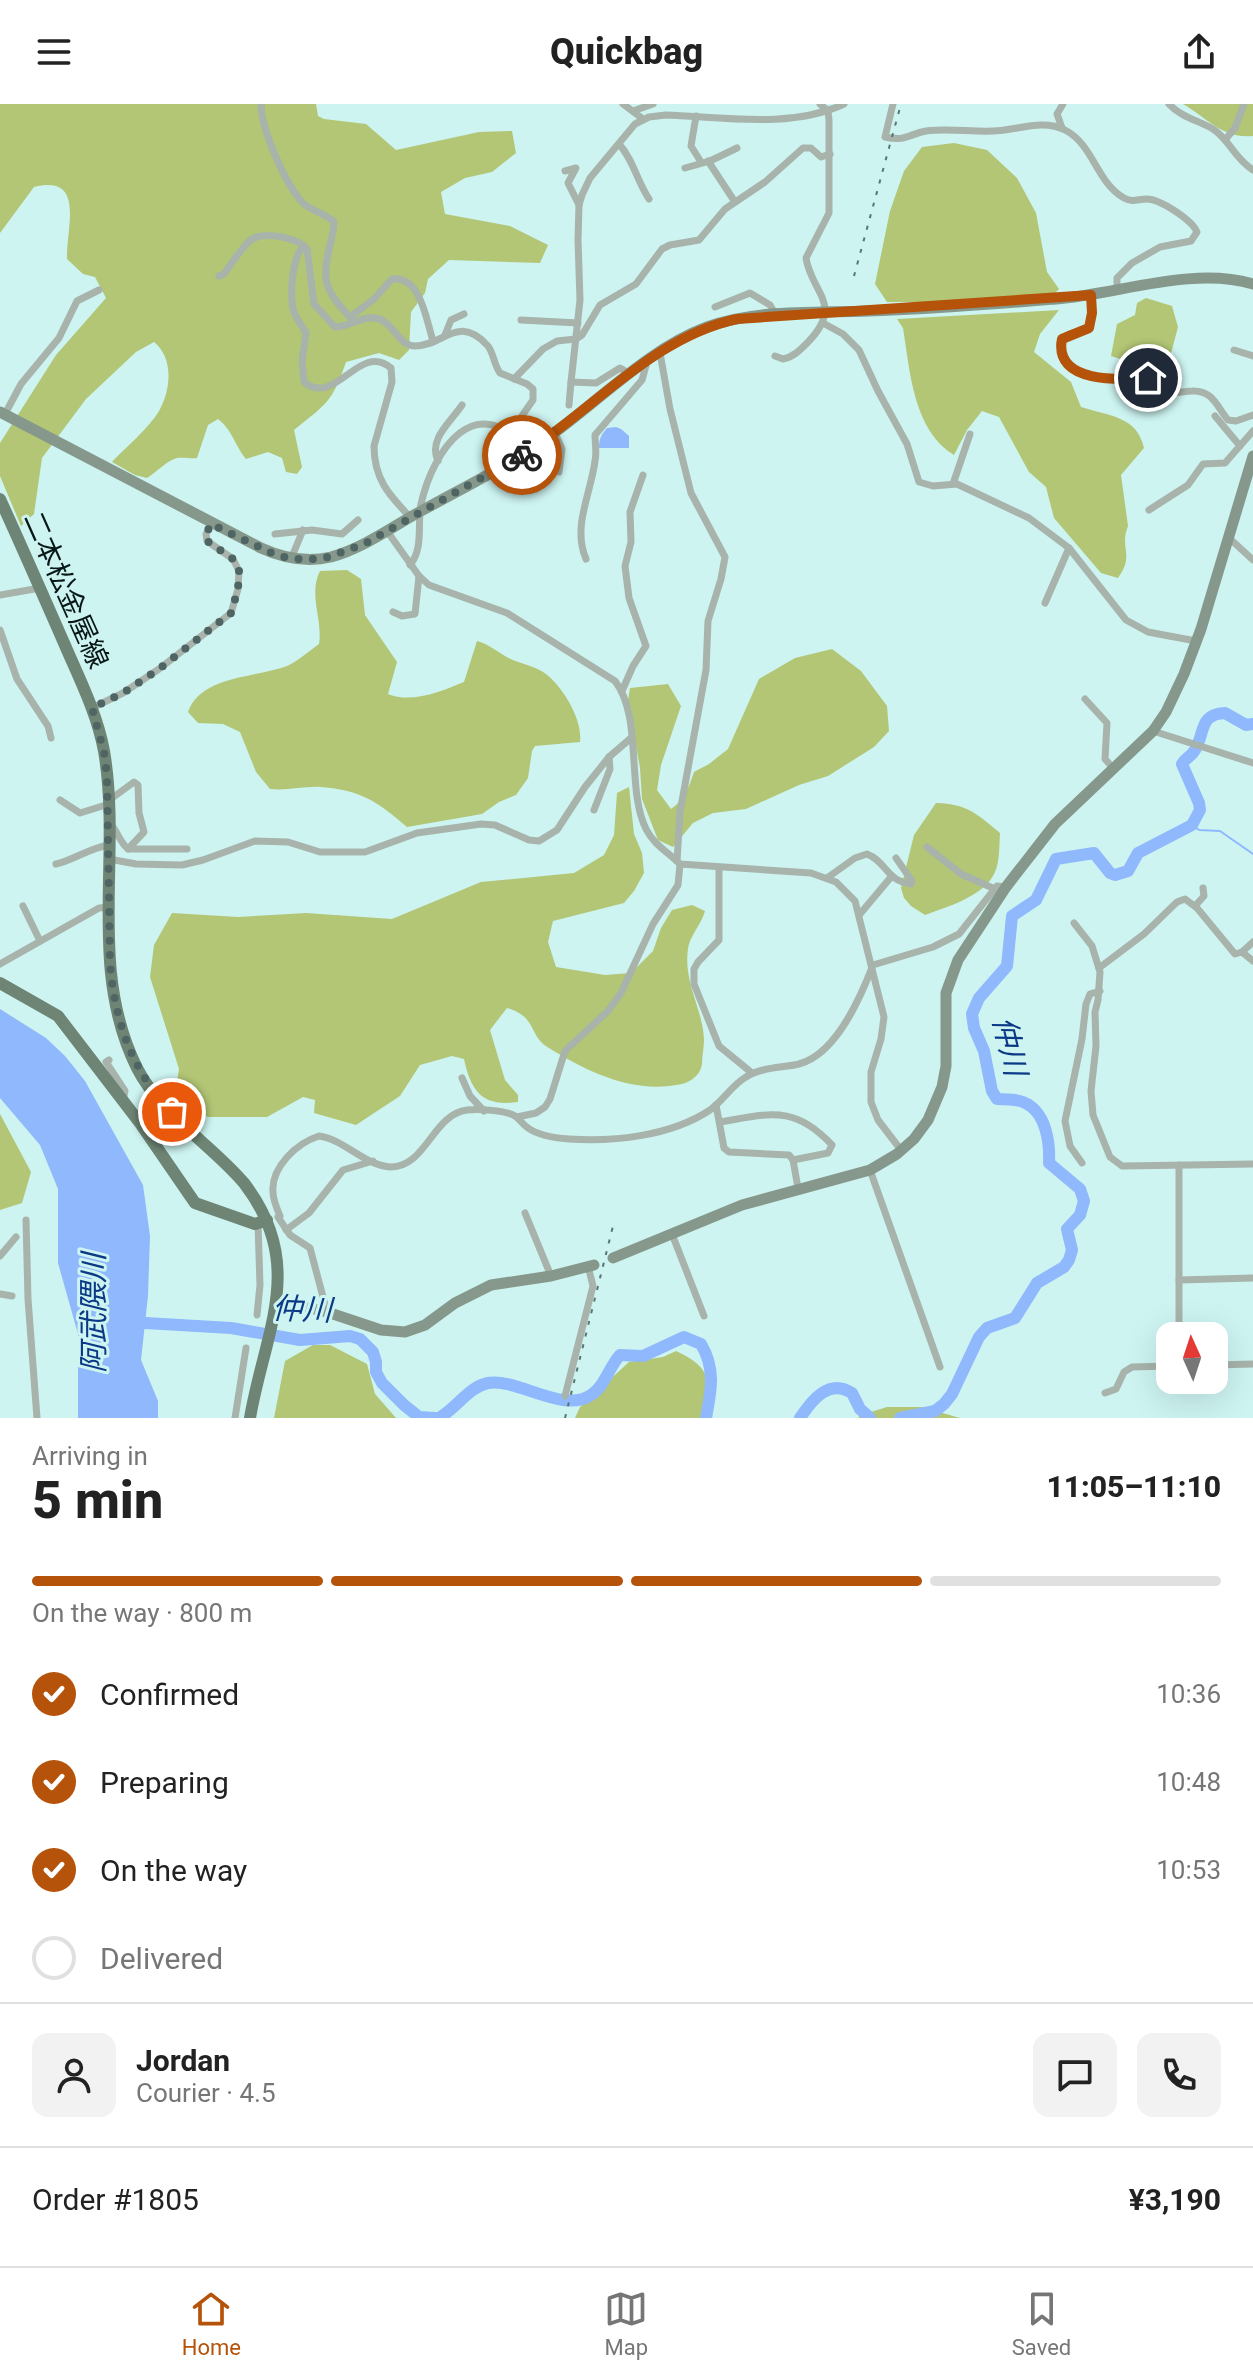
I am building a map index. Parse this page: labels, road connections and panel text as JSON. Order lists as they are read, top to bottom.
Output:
{
  "streets": {
    "main road": ["二本松金屋線"]
  },
  "water": ["仲川", "阿武隈川"],
  "north": "top",
  "page": {
    "header": "Quickbag",
    "heading": ["5 min", "Arriving in", "11:05–11:10"],
    "panel": [
      "Jordan",
      "Courier · 4.5",
      "Order #1805",
      "¥3,190"
    ],
    "bar": "On the way · 800 m",
    "list": [
      ["Confirmed", "10:36"],
      ["Preparing", "10:48"],
      ["On the way", "10:53"],
      "Delivered"
    ],
    "tabs": ["Home", "Map", "Saved"]
  }
}
